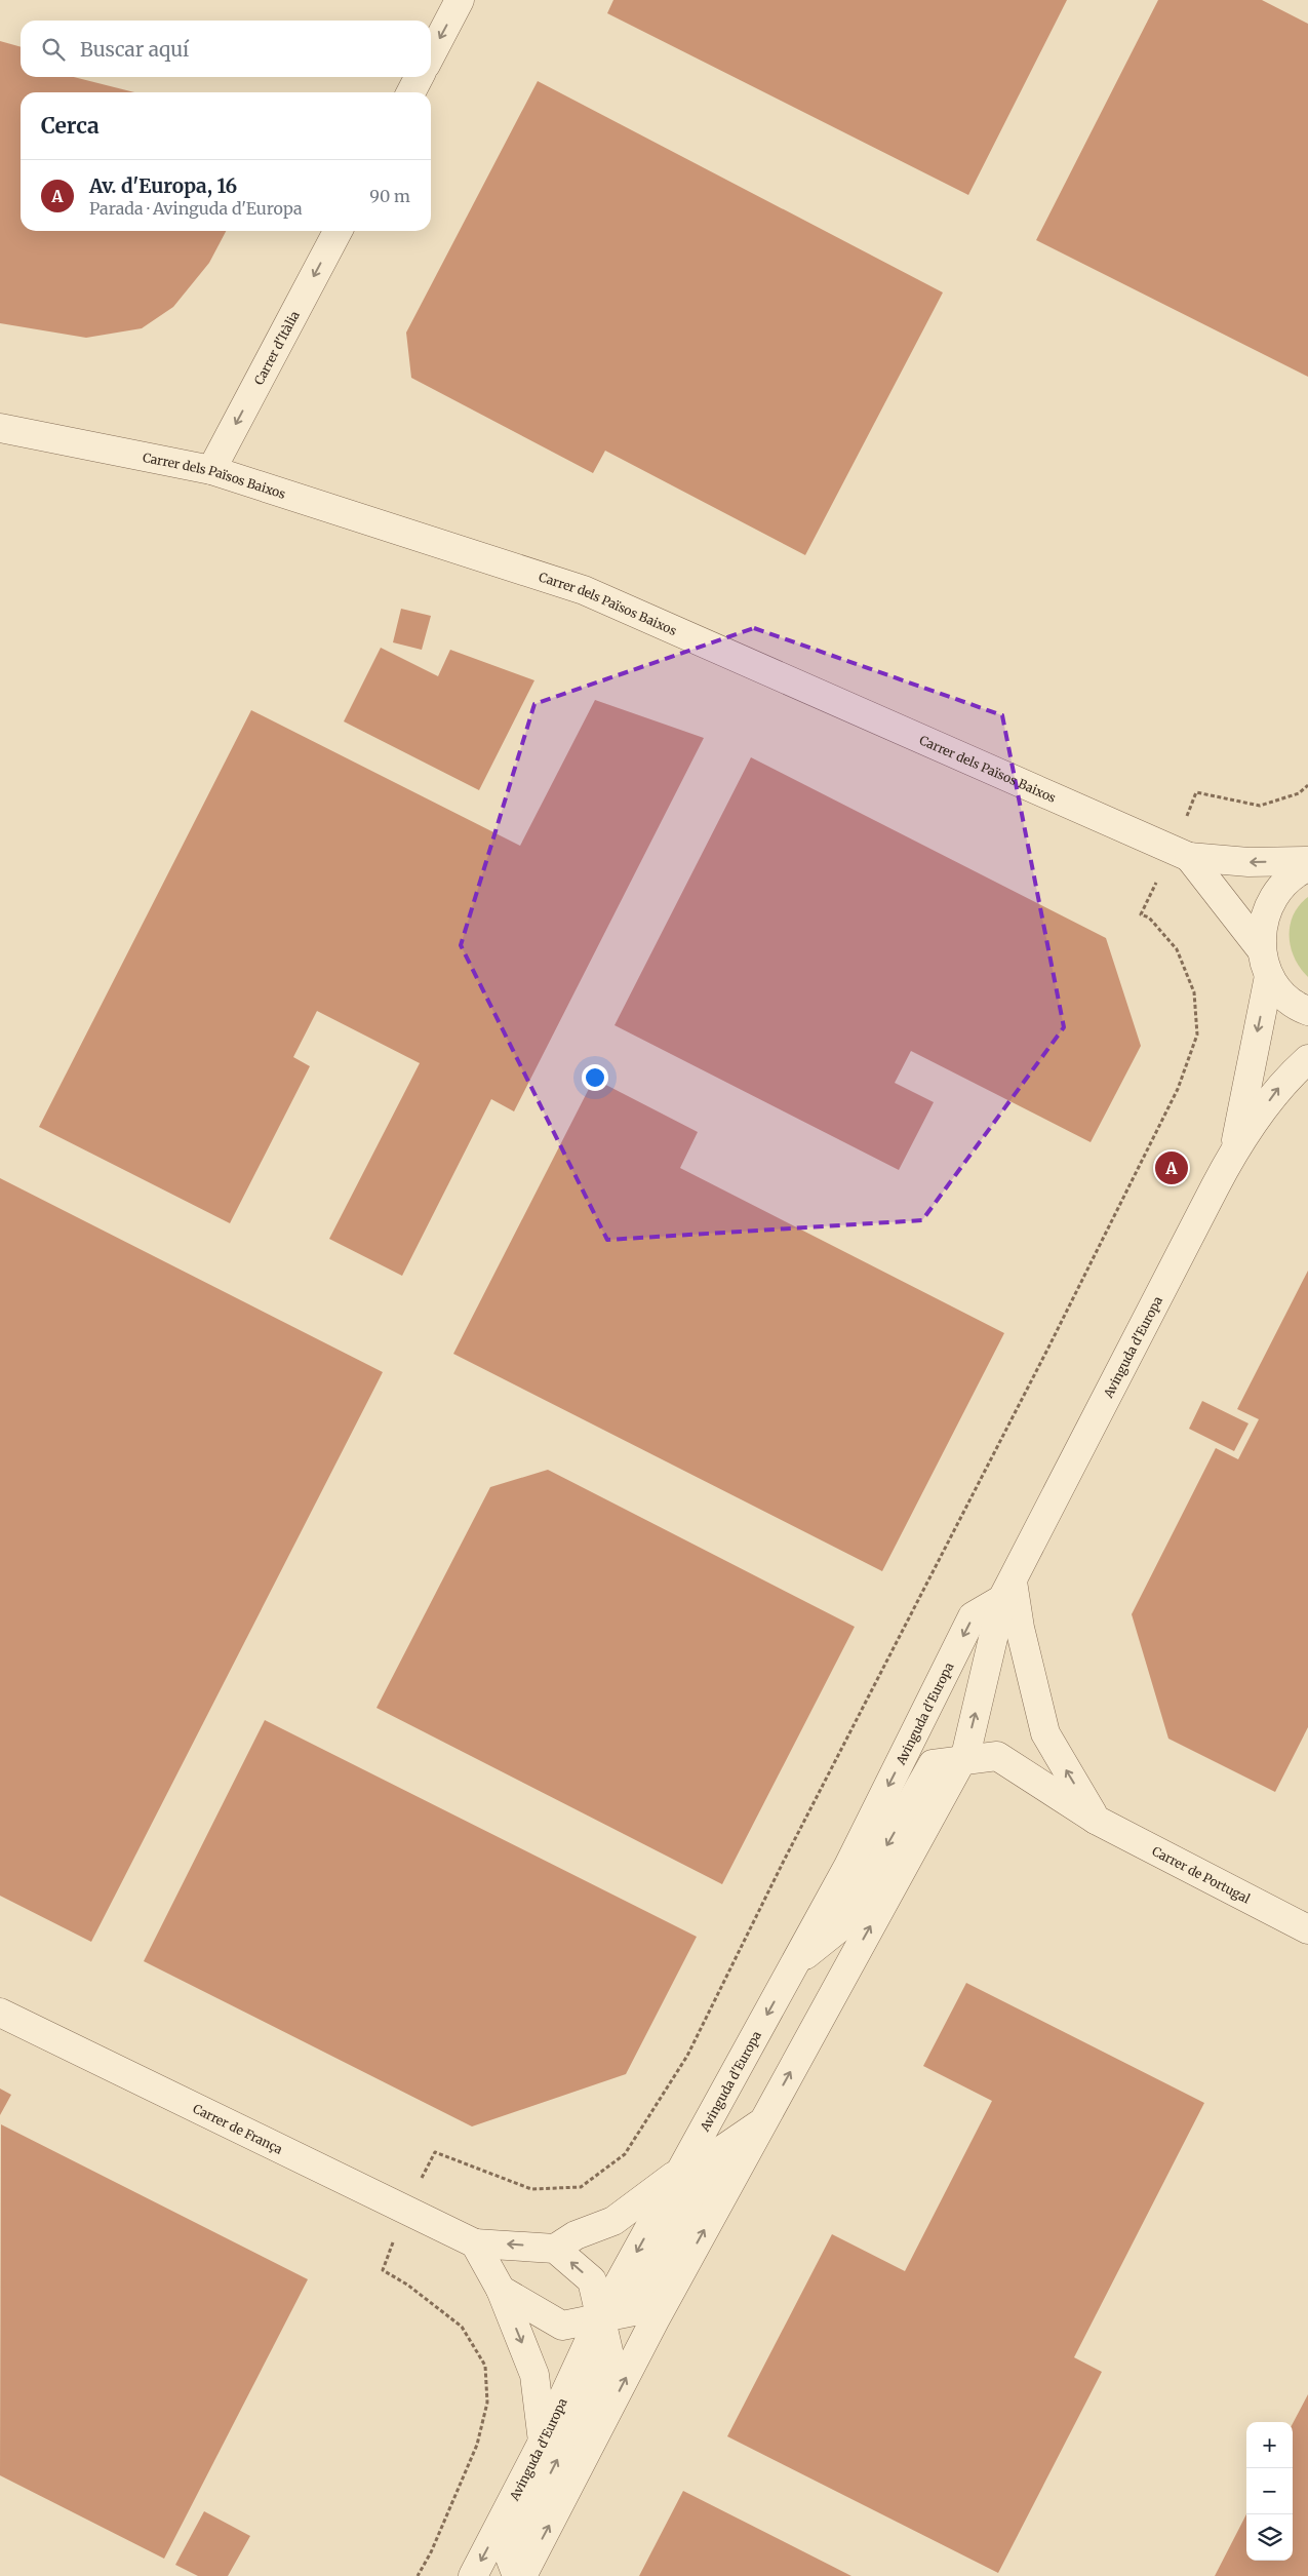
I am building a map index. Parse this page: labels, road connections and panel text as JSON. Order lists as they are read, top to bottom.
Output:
{
  "streets": {
    "street": [
      "Carrer d'Itàlia",
      "Carrer dels Països Baixos",
      "Avinguda d'Europa",
      "Carrer de Portugal",
      "Carrer de França"
    ]
  },
  "crossings": [
    ["Carrer d'Itàlia", "Carrer dels Països Baixos"],
    ["Carrer dels Països Baixos", "Avinguda d'Europa"],
    ["Avinguda d'Europa", "Carrer de Portugal"]
  ],
  "one_way": ["Carrer d'Itàlia", "Carrer de Portugal"],
  "page": {
    "search": "Buscar aquí",
    "heading": "Cerca",
    "list": [
      {
        "mark": "A",
        "name": "Av. d'Europa, 16",
        "note": "Parada · Avinguda d'Europa",
        "value": "90 m"
      }
    ],
    "pins": "A",
    "map_buttons": ["+", "−"]
  }
}
